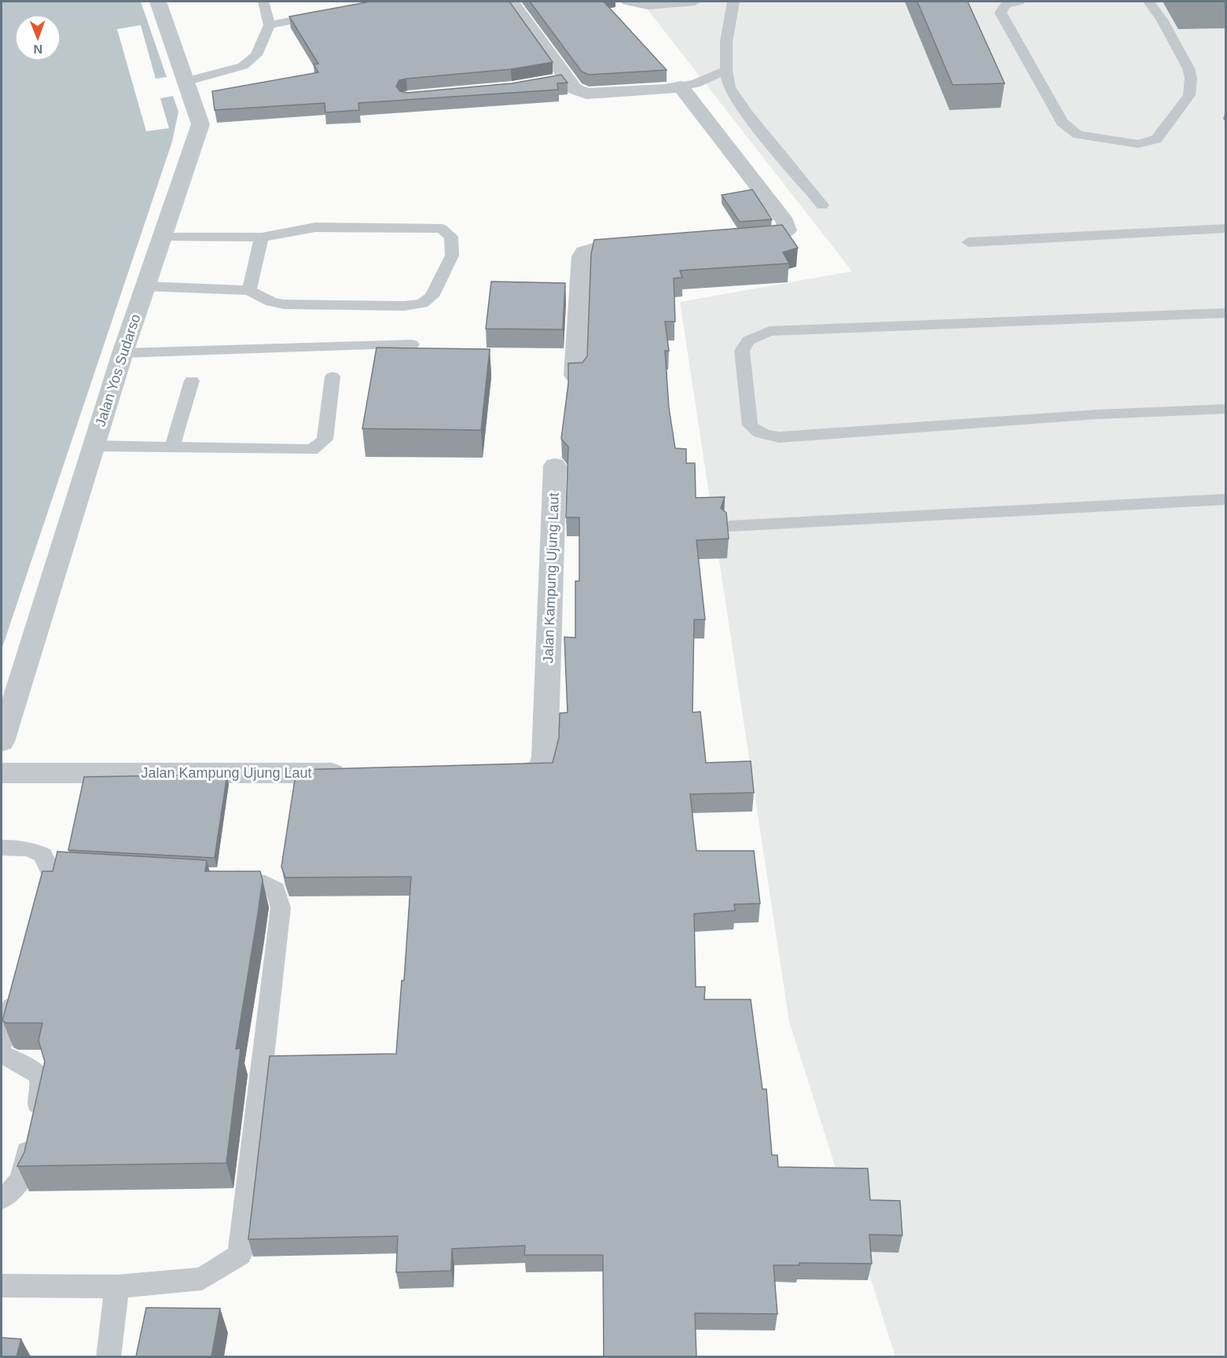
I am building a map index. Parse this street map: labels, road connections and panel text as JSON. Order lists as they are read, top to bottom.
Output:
{
  "streets": {
    "street": ["Jalan Yos Sudarso", "Jalan Kampung Ujung Laut"]
  },
  "north": "bottom"
}
